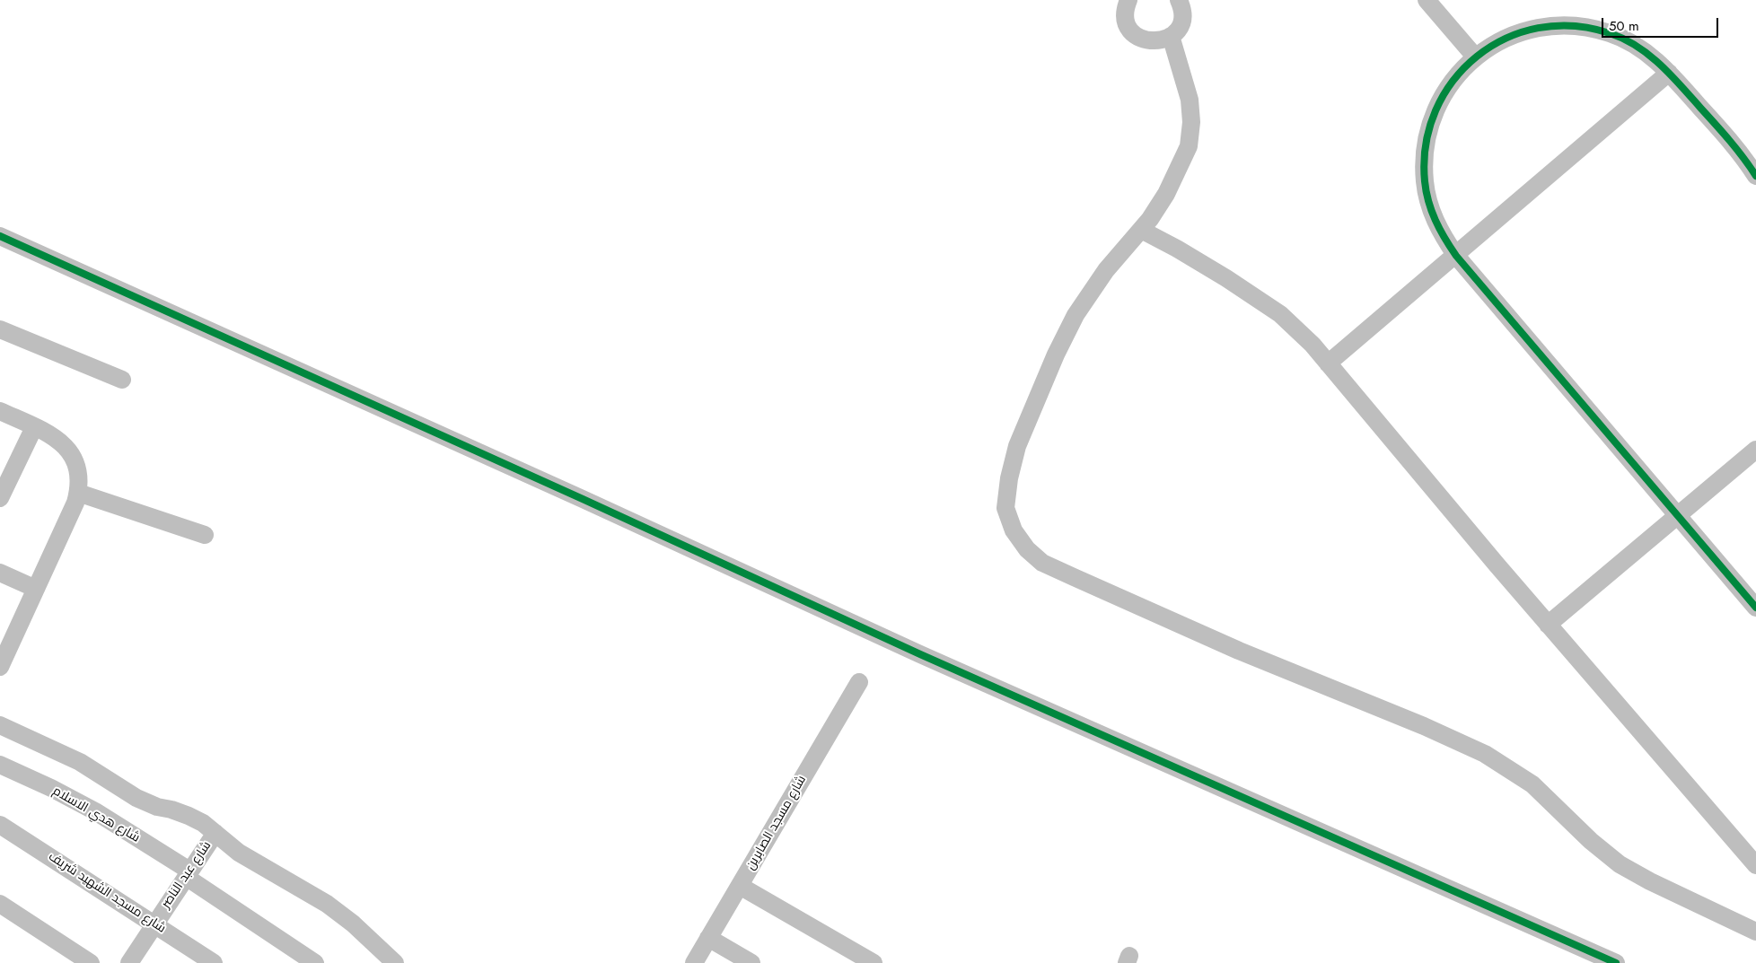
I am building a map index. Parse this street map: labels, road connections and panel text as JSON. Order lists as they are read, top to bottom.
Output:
{
  "streets": {
    "street": [
      "شارع هدي الاسلام",
      "شارع مسجد الصابرين",
      "شارع عبد الناصر",
      "شارع مسجد الشهيد شريف"
    ]
  },
  "crossings": [
    ["شارع هدي الاسلام", "شارع عبد الناصر"],
    ["شارع عبد الناصر", "شارع مسجد الشهيد شريف"]
  ],
  "scale_bar": "50 m"
}
